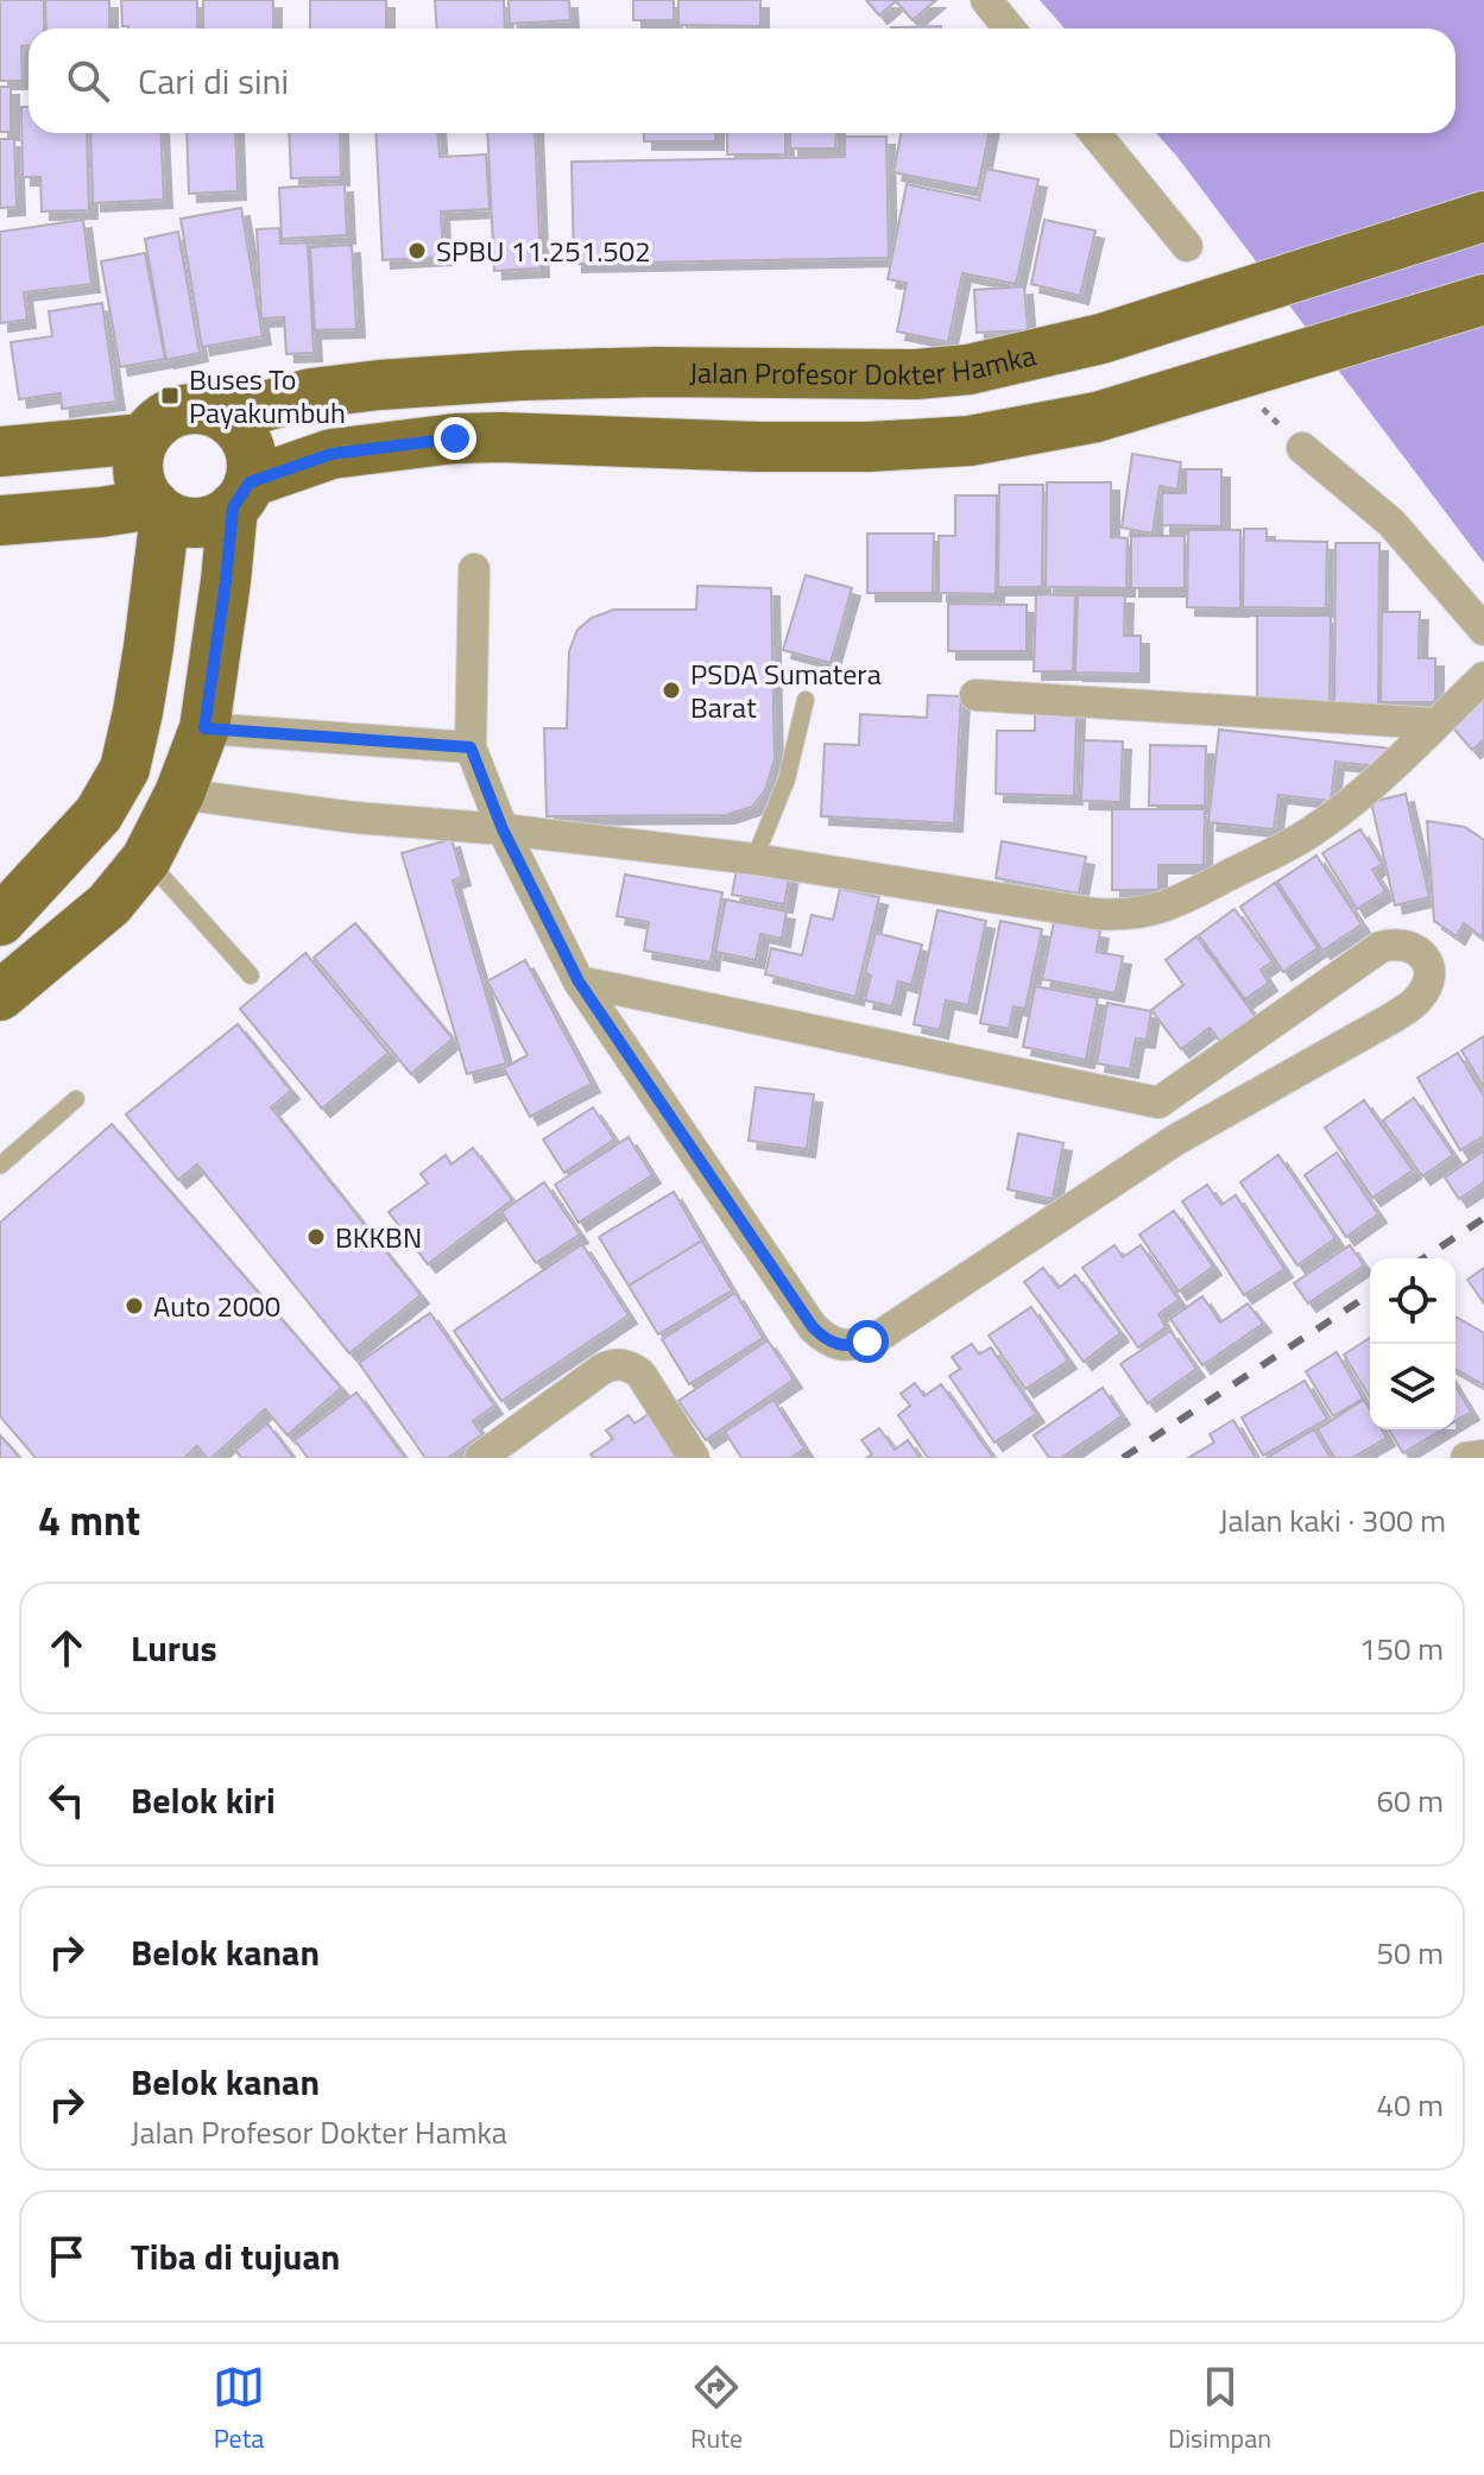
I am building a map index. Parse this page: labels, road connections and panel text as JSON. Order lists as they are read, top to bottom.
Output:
{
  "streets": {
    "main road": ["Jalan Profesor Dokter Hamka"]
  },
  "places": {
    "other": [
      "SPBU 11.251.502",
      "PSDA Sumatera Barat",
      "BKKBN",
      "Auto 2000"
    ],
    "transit": ["Buses To Payakumbuh"]
  },
  "page": {
    "search": "Cari di sini",
    "heading": ["4 mnt", "Jalan kaki · 300 m"],
    "list": [
      ["Lurus", "150 m"],
      ["Belok kiri", "60 m"],
      ["Belok kanan", "50 m"],
      ["Belok kanan", "Jalan Profesor Dokter Hamka", "40 m"],
      "Tiba di tujuan"
    ],
    "nav": ["Peta", "Rute", "Disimpan"]
  }
}
